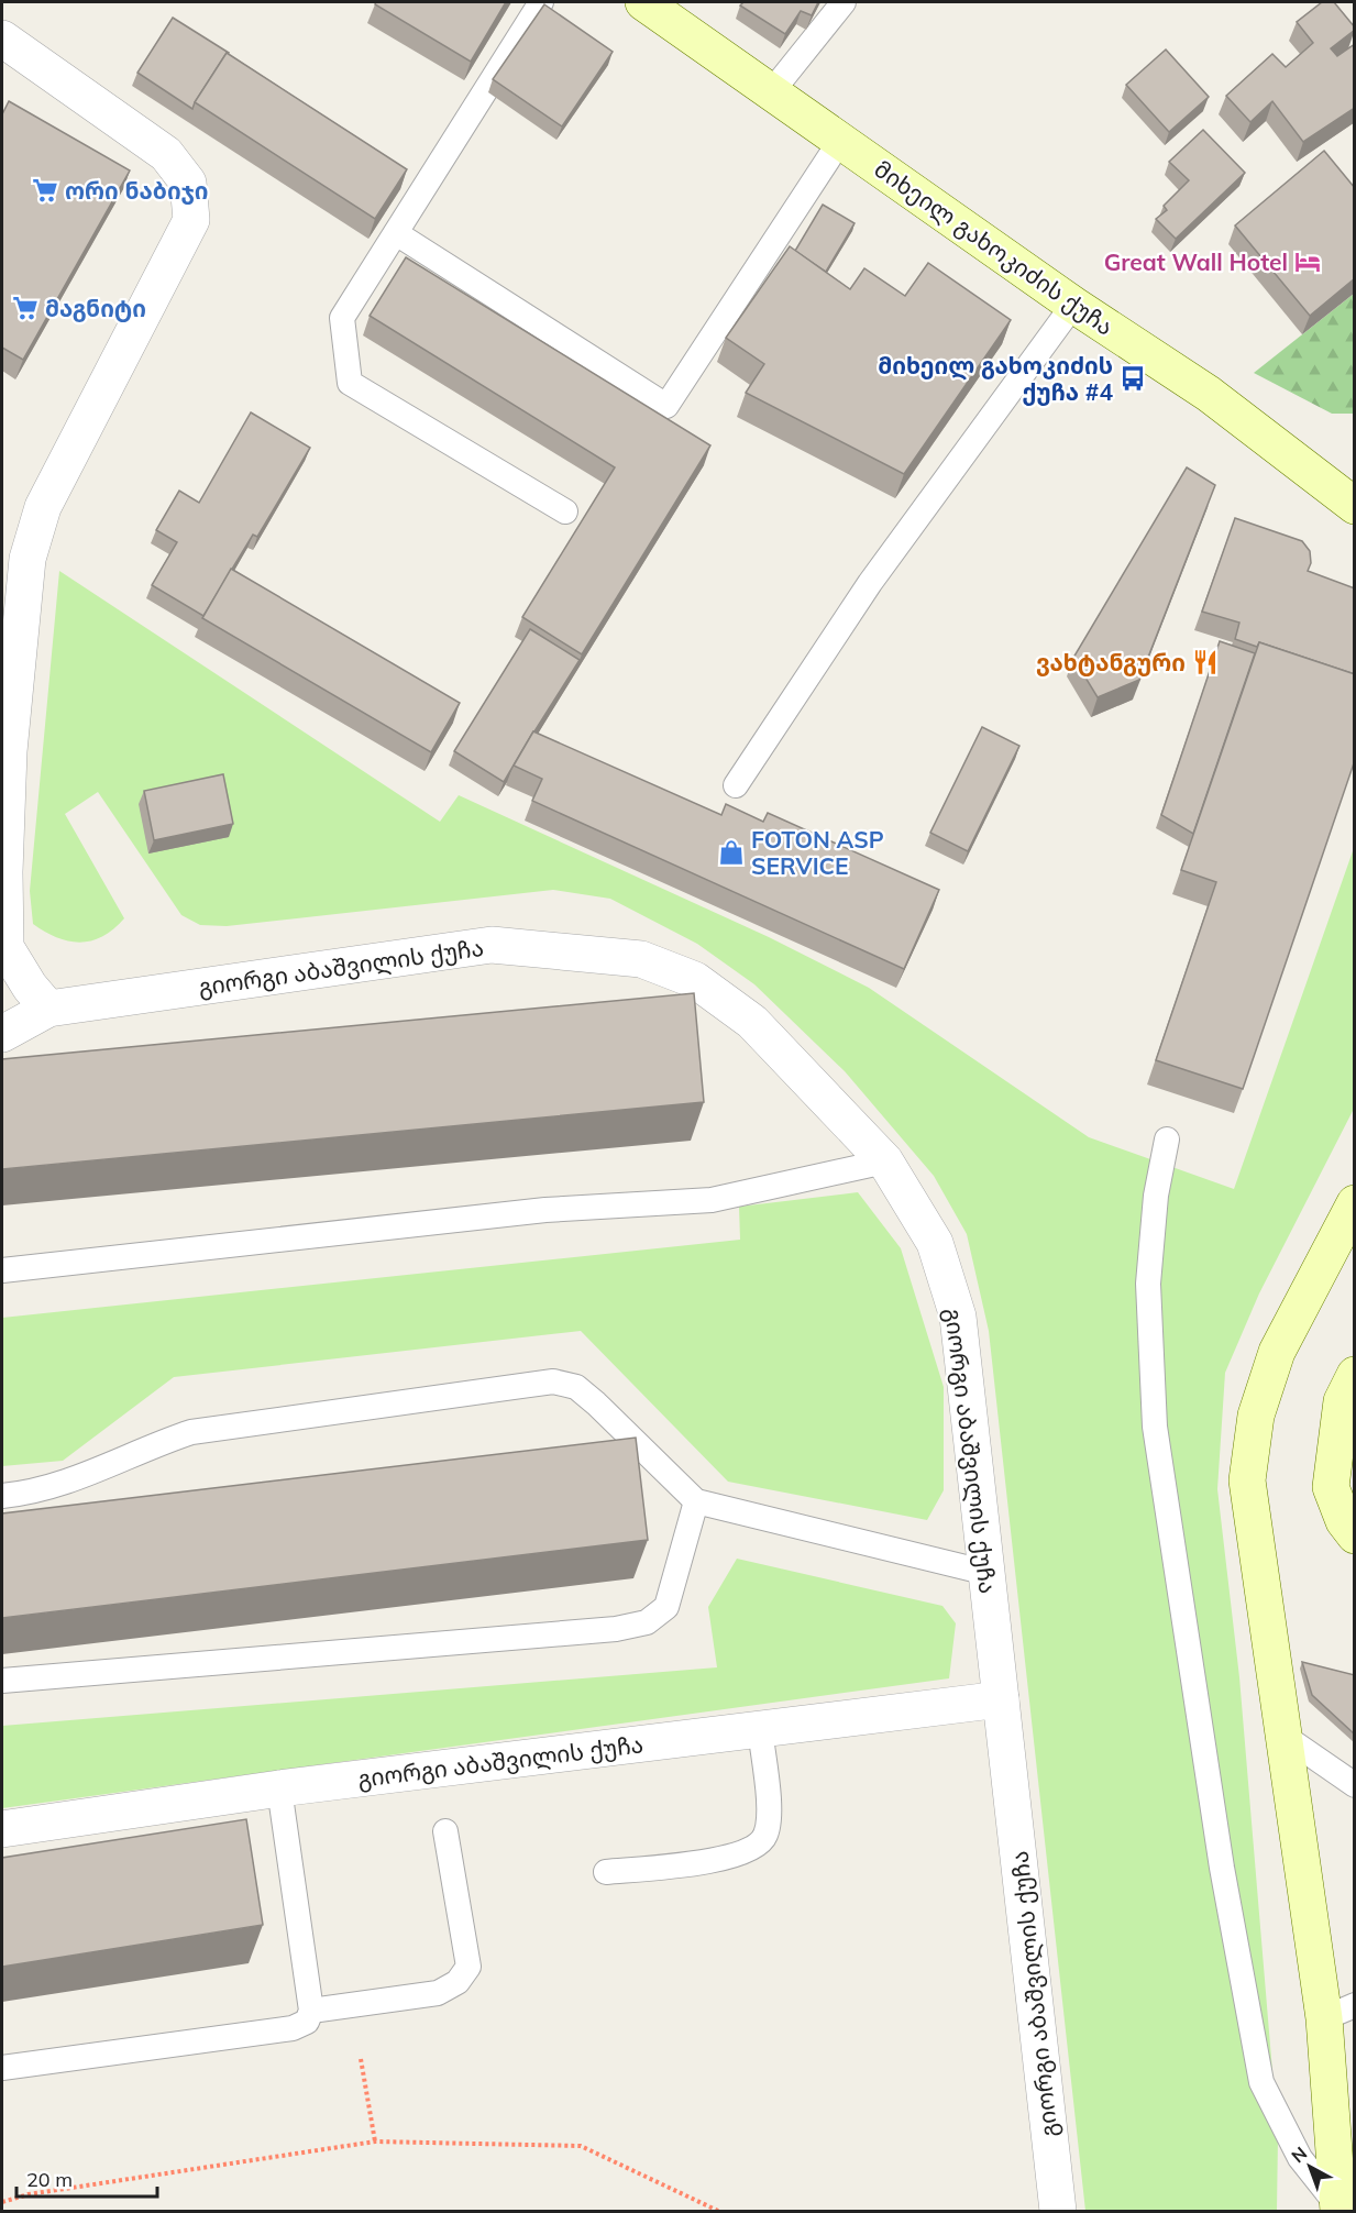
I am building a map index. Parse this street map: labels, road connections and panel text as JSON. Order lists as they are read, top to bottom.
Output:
{
  "streets": {
    "main road": ["მიხეილ გახოკიძის ქუჩა"],
    "street": ["გიორგი აბაშვილის ქუჩა"]
  },
  "places": {
    "supermarket": ["ორი ნაბიჯი", "მაგნიტი"],
    "hotel": ["Great Wall Hotel"],
    "bus stop": ["მიხეილ გახოკიძის ქუჩა #4"],
    "restaurant": ["ვახტანგური"],
    "shop": ["FOTON ASP SERVICE"]
  },
  "scale_bar": "20 m",
  "north": "top left"
}
